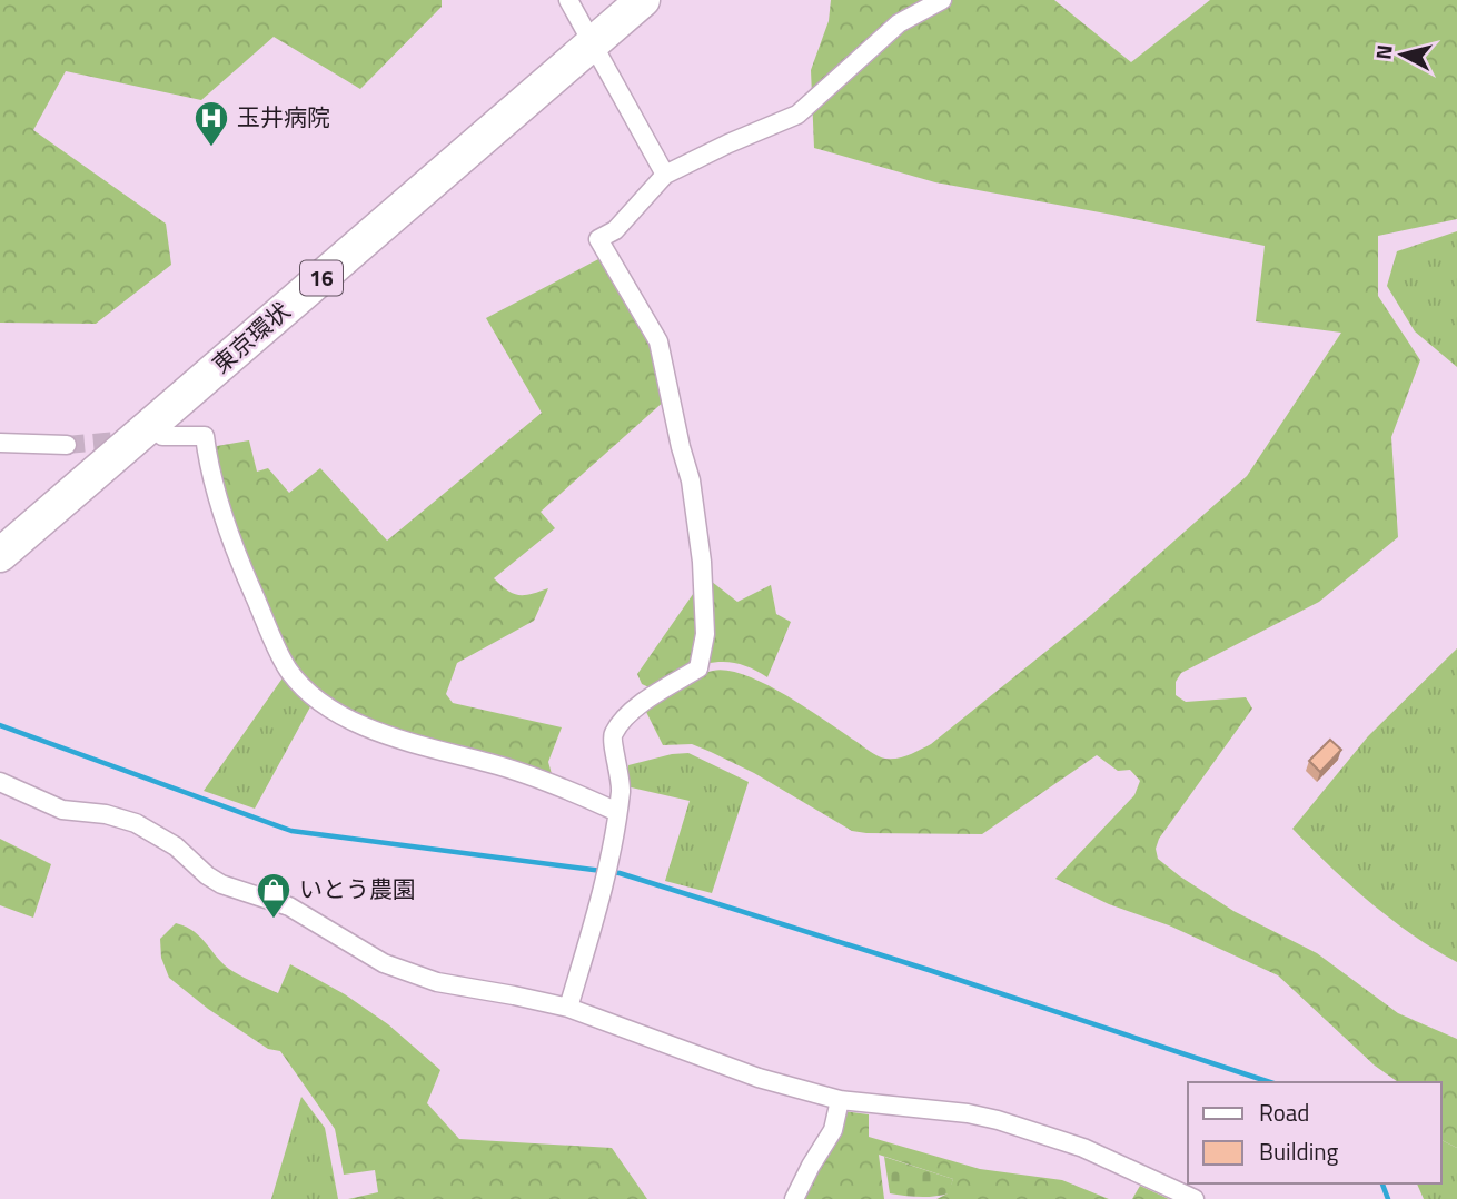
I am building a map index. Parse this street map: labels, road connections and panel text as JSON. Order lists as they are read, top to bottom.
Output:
{
  "streets": {
    "highway": ["16", "東京環状"]
  },
  "places": {
    "hospital": ["玉井病院"],
    "shop": ["いとう農園"]
  },
  "legend": ["Road", "Building"],
  "north": "left"
}
